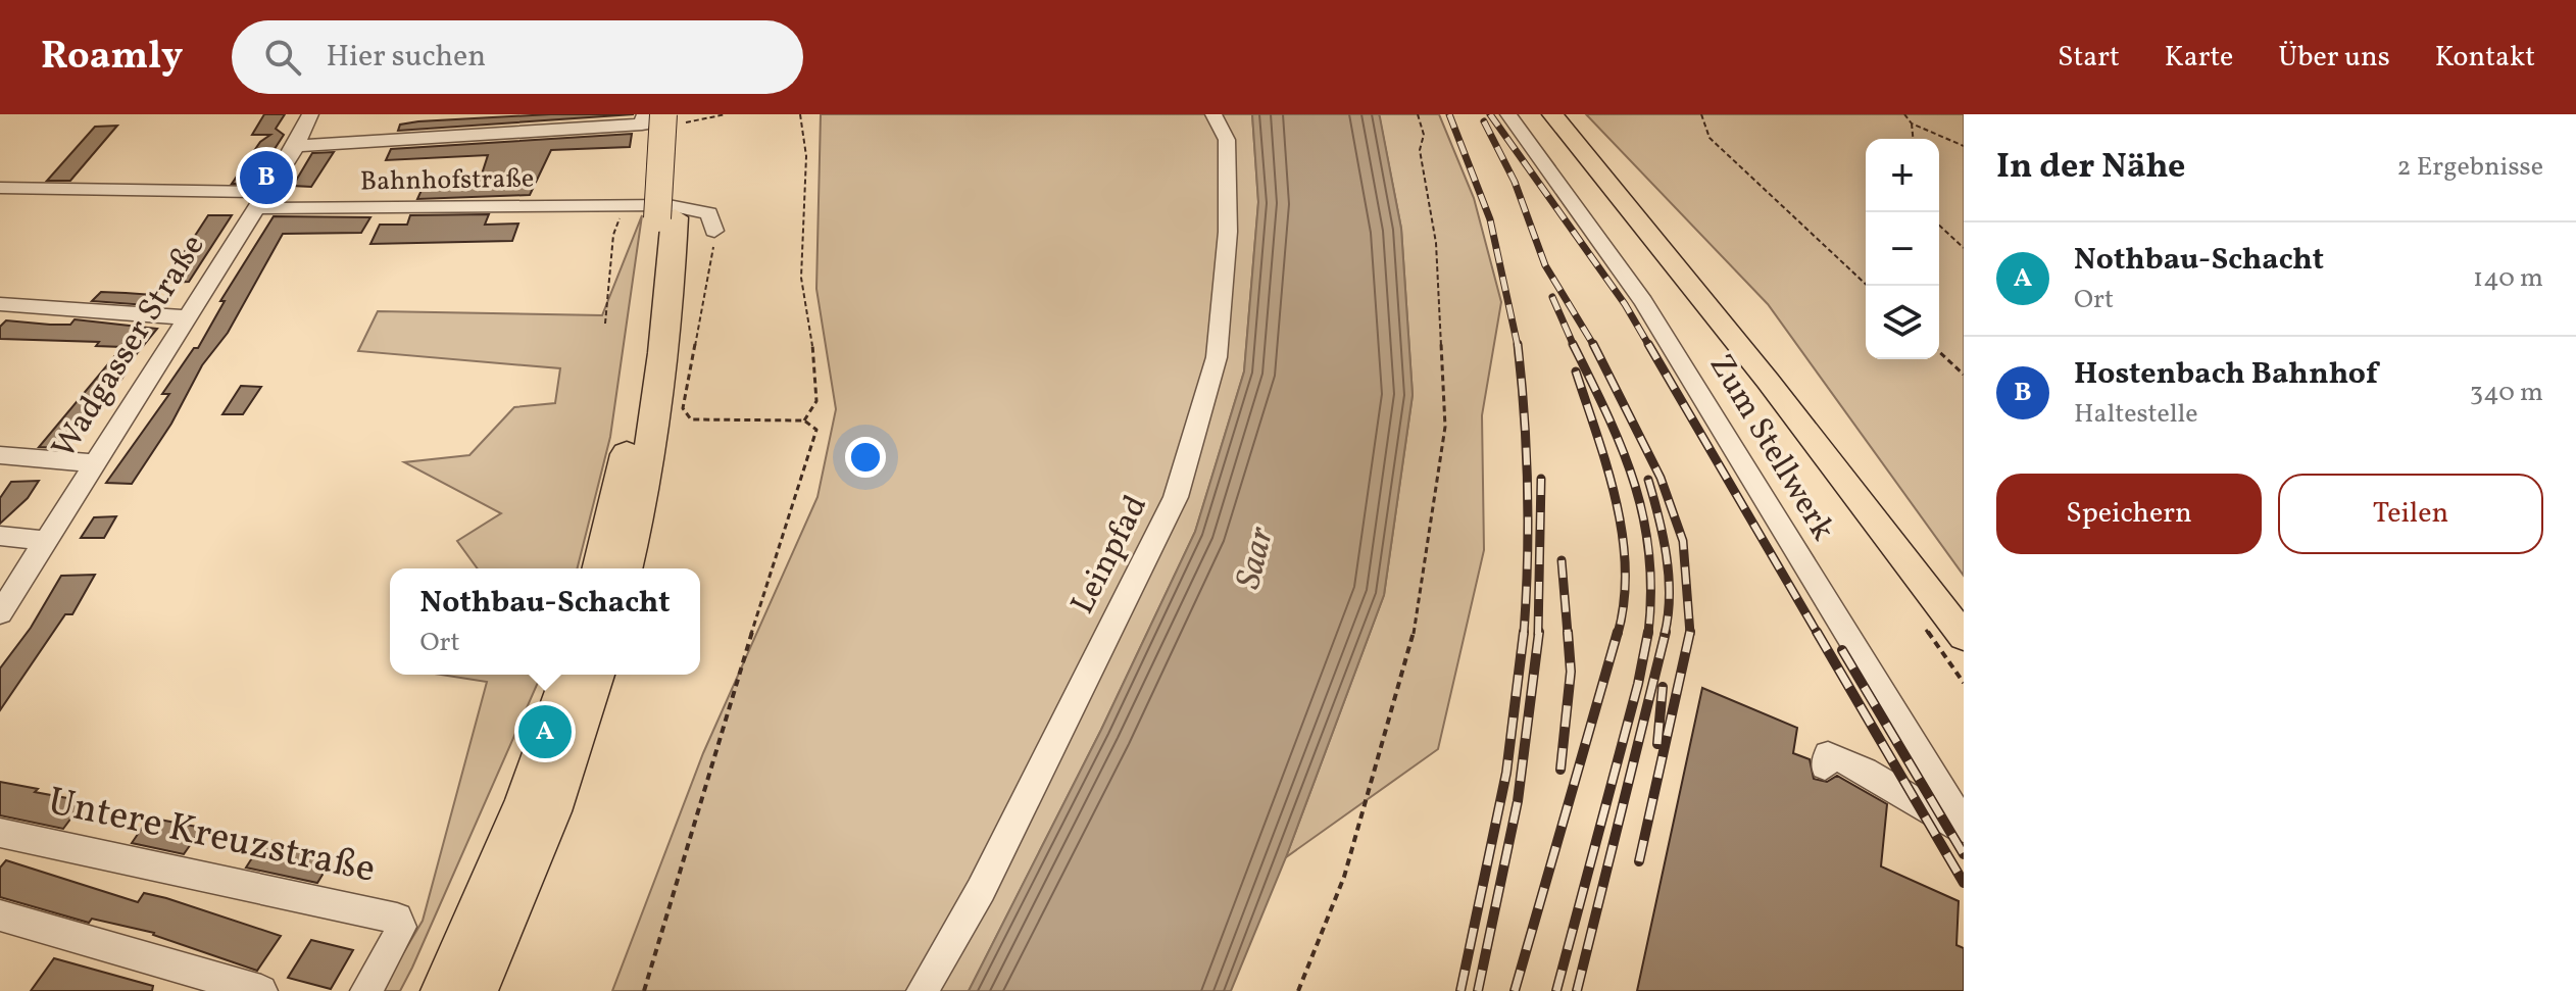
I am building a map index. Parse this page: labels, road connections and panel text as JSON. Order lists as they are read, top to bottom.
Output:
{
  "streets": {
    "street": [
      "Bahnhofstraße",
      "Wadgasser Straße",
      "Zum Stellwerk",
      "Leinpfad",
      "Untere Kreuzstraße"
    ]
  },
  "crossings": [
    ["Bahnhofstraße", "Wadgasser Straße"]
  ],
  "water": ["Saar"],
  "page": {
    "header": "Roamly",
    "search": "Hier suchen",
    "nav": [
      "Start",
      "Karte",
      "Über uns",
      "Kontakt"
    ],
    "heading": ["In der Nähe", "2 Ergebnisse"],
    "map_buttons": ["+", "−"],
    "pins": ["B", "A"],
    "list": [
      {
        "mark": "A",
        "name": "Nothbau-Schacht",
        "note": "Ort",
        "value": "140 m"
      },
      {
        "mark": "B",
        "name": "Hostenbach Bahnhof",
        "note": "Haltestelle",
        "value": "340 m"
      }
    ],
    "buttons": ["Speichern", "Teilen"],
    "popup": ["Nothbau-Schacht", "Ort"]
  }
}
